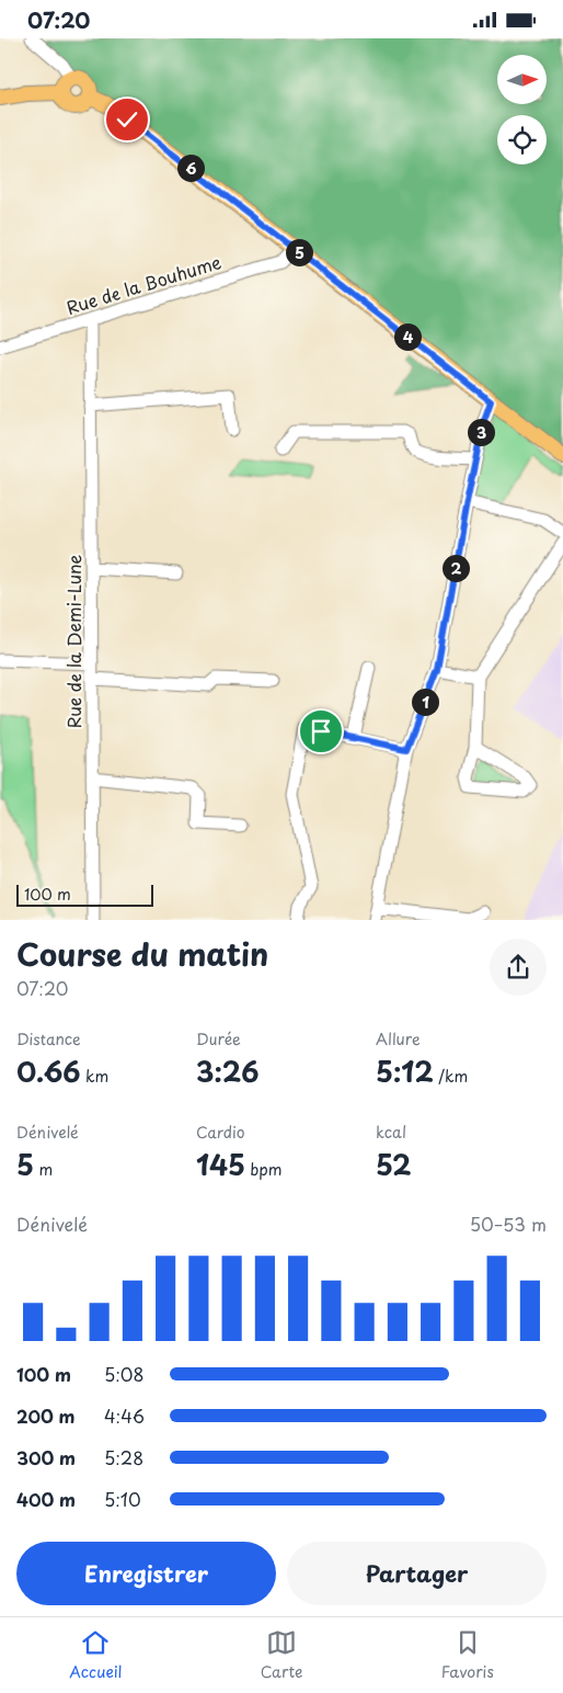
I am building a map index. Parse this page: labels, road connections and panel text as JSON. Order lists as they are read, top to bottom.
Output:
{
  "streets": {
    "street": ["Rue de la Bouhume", "Rue de la Demi-Lune"]
  },
  "crossings": [
    ["Rue de la Bouhume", "Rue de la Demi-Lune"]
  ],
  "scale_bar": "100 m",
  "north": "right",
  "page": {
    "status": "07:20",
    "pins": [
      "6",
      "5",
      "4",
      "3",
      "2",
      "1"
    ],
    "scale": "100 m",
    "heading": ["Course du matin", "07:20"],
    "stats": [
      ["Distance", "0.66 km"],
      ["Durée", "3:26"],
      ["Allure", "5:12 /km"],
      ["Dénivelé", "5 m"],
      ["Cardio", "145 bpm"],
      ["kcal", "52"]
    ],
    "chart": ["Dénivelé", "50–53 m"],
    "list": [
      {
        "name": "100 m",
        "note": "5:08"
      },
      {
        "name": "200 m",
        "note": "4:46"
      },
      {
        "name": "300 m",
        "note": "5:28"
      },
      {
        "name": "400 m",
        "note": "5:10"
      }
    ],
    "buttons": ["Enregistrer", "Partager"],
    "tabs": ["Accueil", "Carte", "Favoris"]
  }
}
